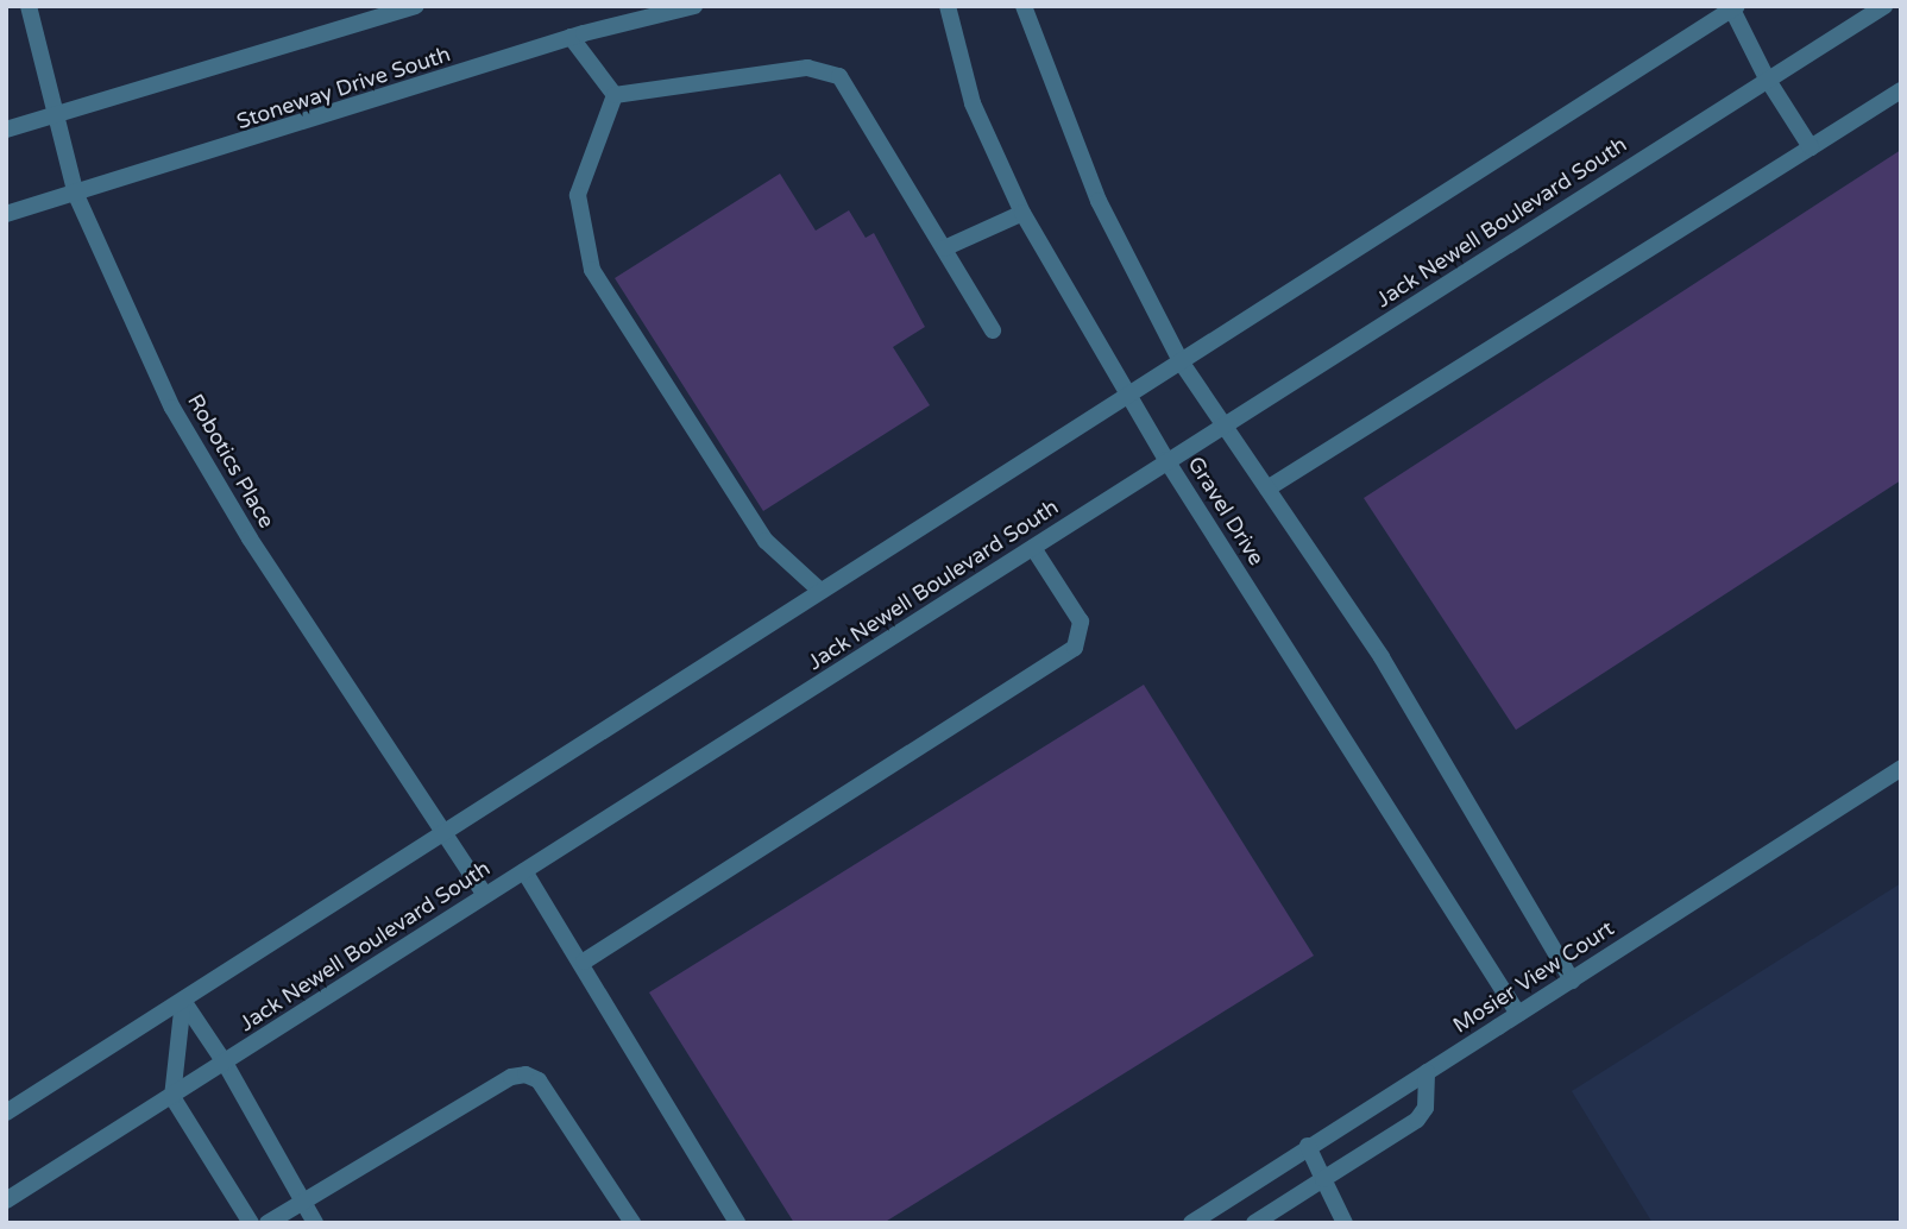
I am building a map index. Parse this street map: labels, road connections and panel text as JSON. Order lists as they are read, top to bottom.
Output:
{
  "streets": {
    "street": [
      "Stoneway Drive South",
      "Jack Newell Boulevard South",
      "Robotics Place",
      "Gravel Drive",
      "Mosier View Court"
    ]
  },
  "crossings": [
    ["Stoneway Drive South", "Robotics Place"],
    ["Jack Newell Boulevard South", "Robotics Place"],
    ["Jack Newell Boulevard South", "Gravel Drive"],
    ["Gravel Drive", "Mosier View Court"]
  ]
}
